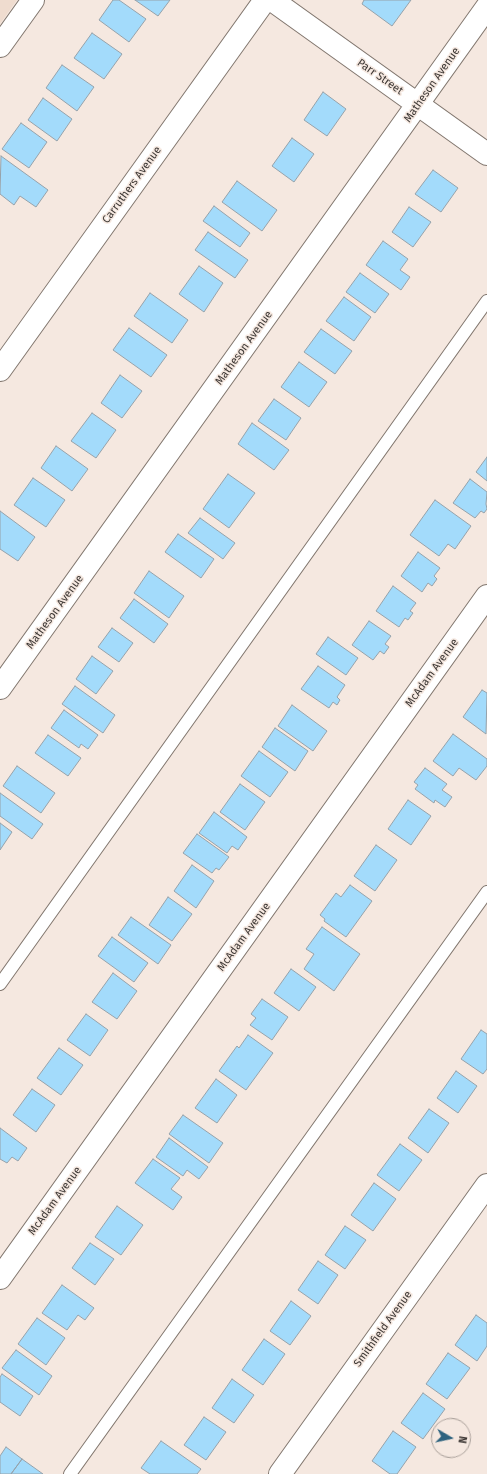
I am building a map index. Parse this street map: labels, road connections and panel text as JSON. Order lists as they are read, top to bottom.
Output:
{
  "streets": {
    "street": [
      "Parr Street",
      "Matheson Avenue",
      "Carruthers Avenue",
      "McAdam Avenue",
      "Smithfield Avenue"
    ]
  },
  "crossings": [
    ["Parr Street", "Matheson Avenue"]
  ],
  "north": "right"
}
